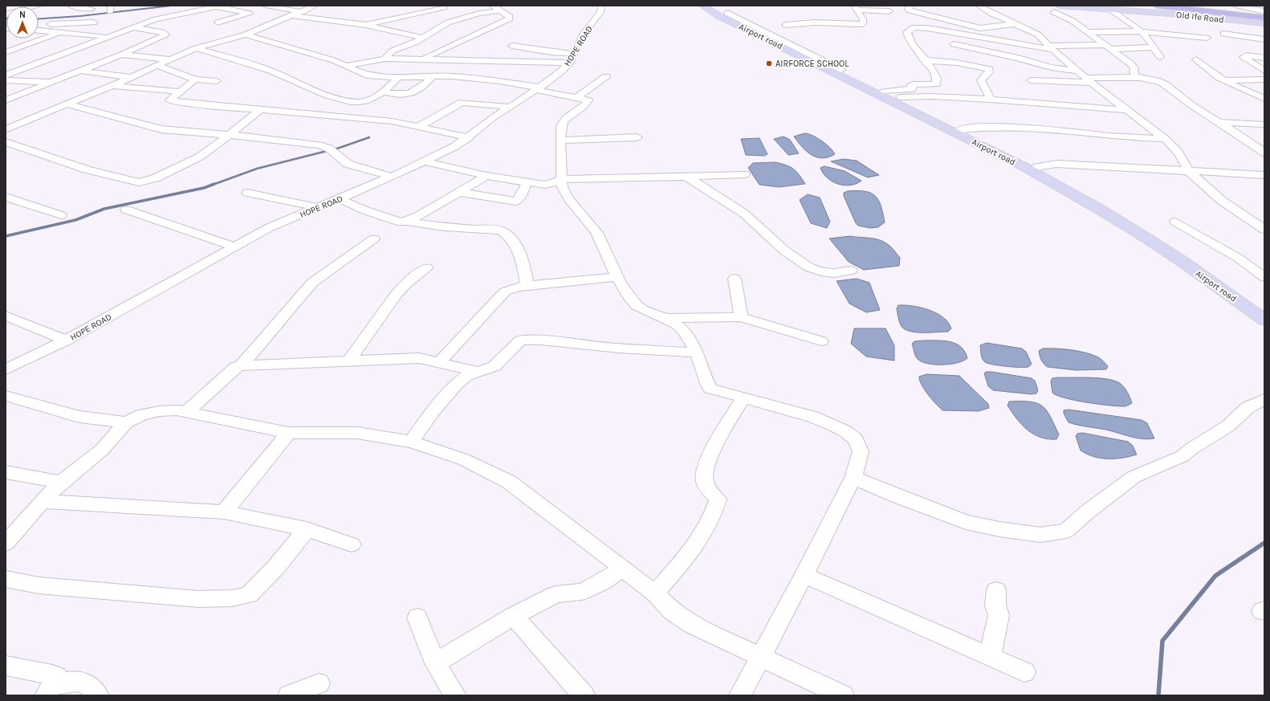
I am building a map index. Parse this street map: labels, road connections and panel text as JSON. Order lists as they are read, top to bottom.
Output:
{
  "streets": {
    "main road": ["Old Ife Road", "Airport road"],
    "street": ["HOPE ROAD"]
  },
  "places": ["AIRFORCE SCHOOL"],
  "north": "top"
}
